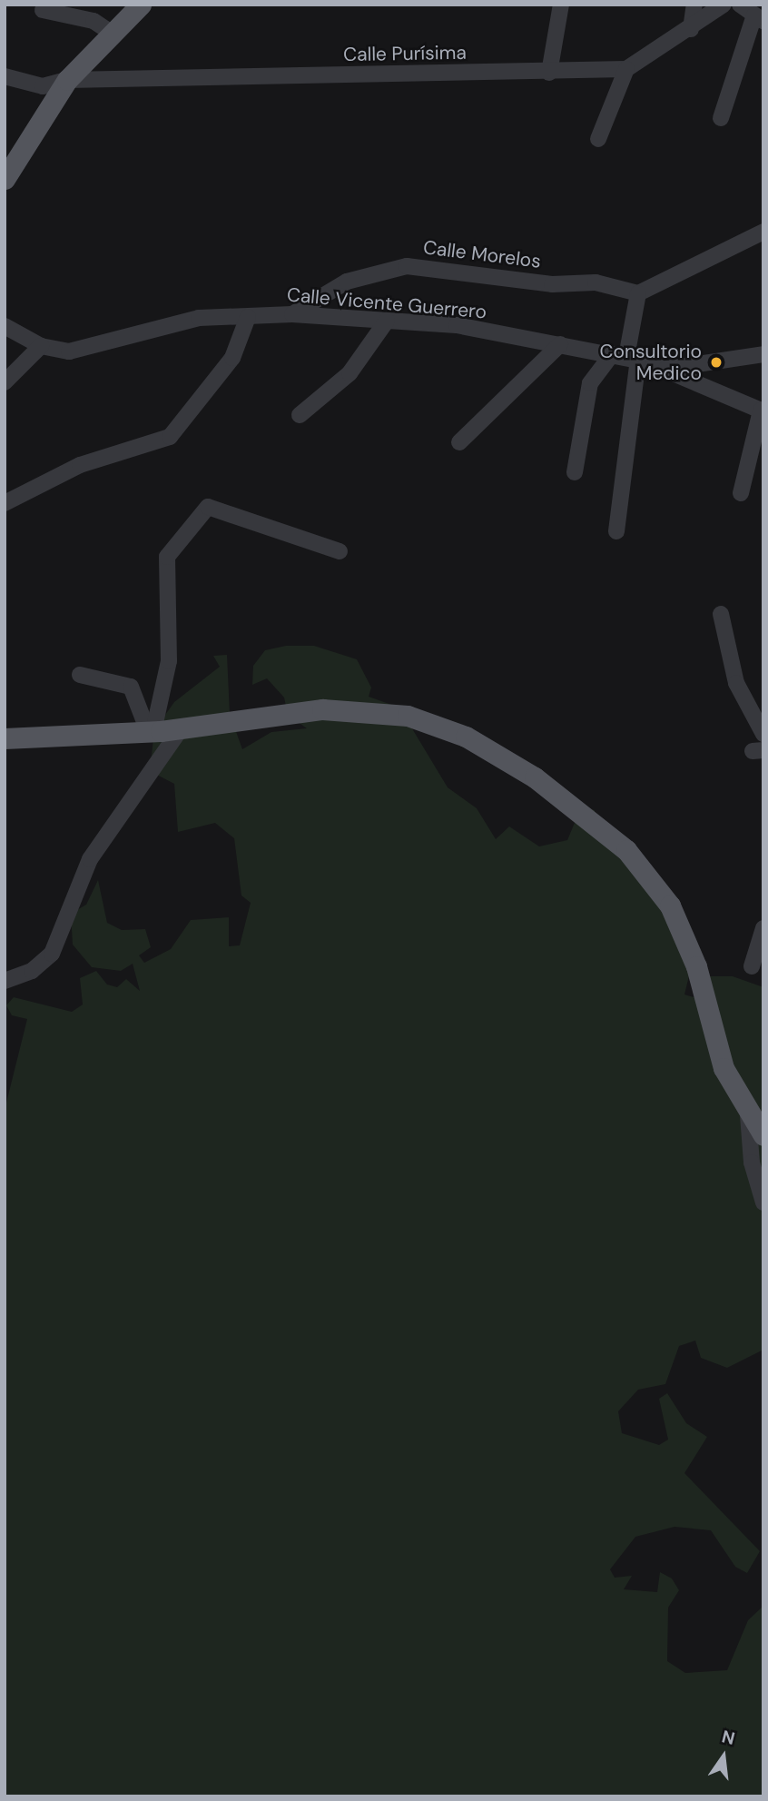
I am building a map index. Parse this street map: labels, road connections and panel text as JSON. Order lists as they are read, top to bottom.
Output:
{
  "streets": {
    "street": ["Calle Purísima", "Calle Morelos", "Calle Vicente Guerrero"]
  },
  "crossings": [
    ["Calle Morelos", "Calle Vicente Guerrero"]
  ],
  "places": ["Consultorio Medico"],
  "north": "top"
}
